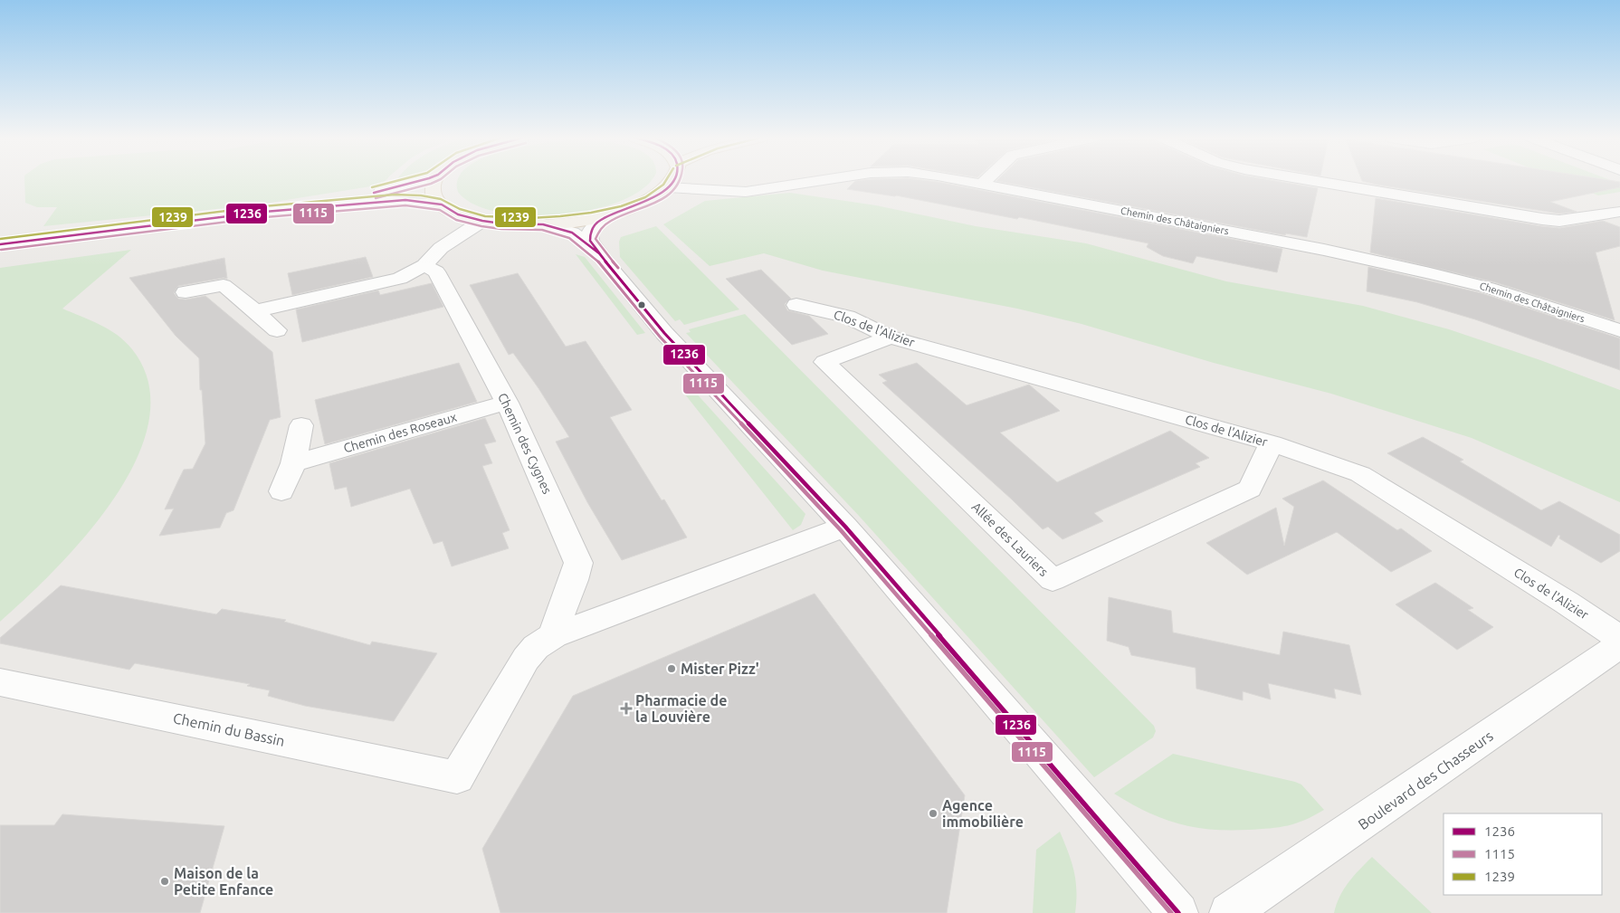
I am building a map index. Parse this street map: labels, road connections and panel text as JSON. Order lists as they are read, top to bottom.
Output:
{
  "streets": {
    "street": [
      "Chemin des Châtaigniers",
      "Clos de l'Alizier",
      "Chemin des Roseaux",
      "Chemin des Cygnes",
      "Allée des Lauriers",
      "Chemin du Bassin",
      "Boulevard des Chasseurs"
    ]
  },
  "crossings": [
    ["Clos de l'Alizier", "Allée des Lauriers"],
    ["Chemin des Roseaux", "Chemin des Cygnes"],
    ["Chemin des Cygnes", "Chemin du Bassin"]
  ],
  "places": {
    "other": ["Mister Pizz'", "Agence immobilière", "Maison de la Petite Enfance"],
    "health": ["Pharmacie de la Louvière"]
  },
  "lines": ["transit line 1236", "transit line 1115", "transit line 1239"],
  "legend": ["1236", "1115", "1239"]
}
